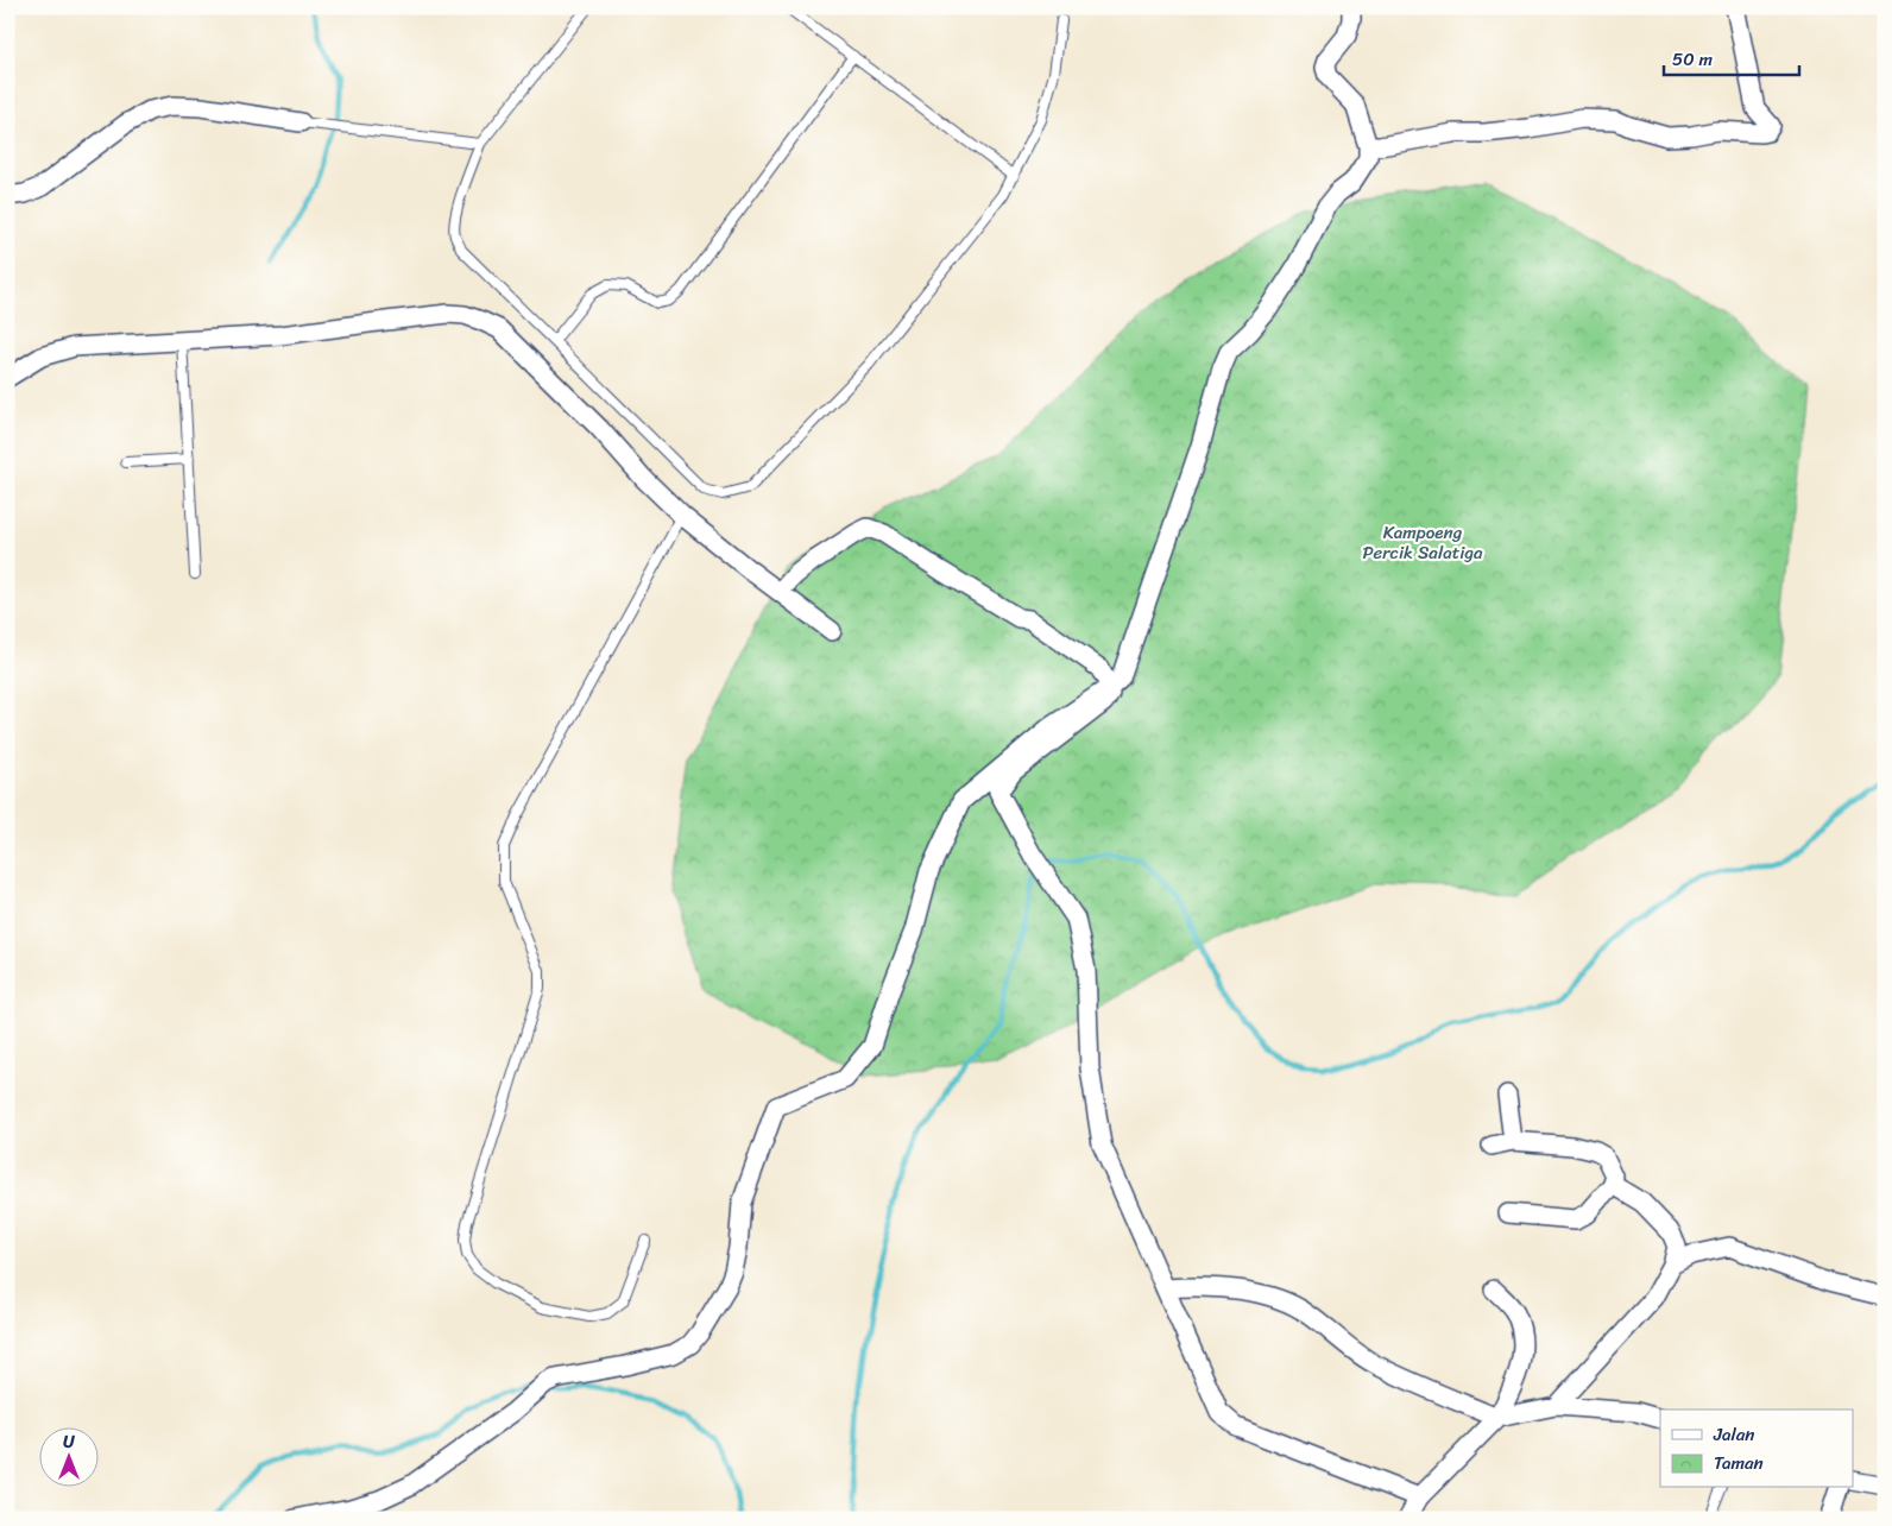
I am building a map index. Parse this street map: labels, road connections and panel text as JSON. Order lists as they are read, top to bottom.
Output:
{
  "parks": ["Kampoeng Percik Salatiga"],
  "legend": ["Jalan", "Taman"],
  "scale_bar": "50 m",
  "north": "top"
}
